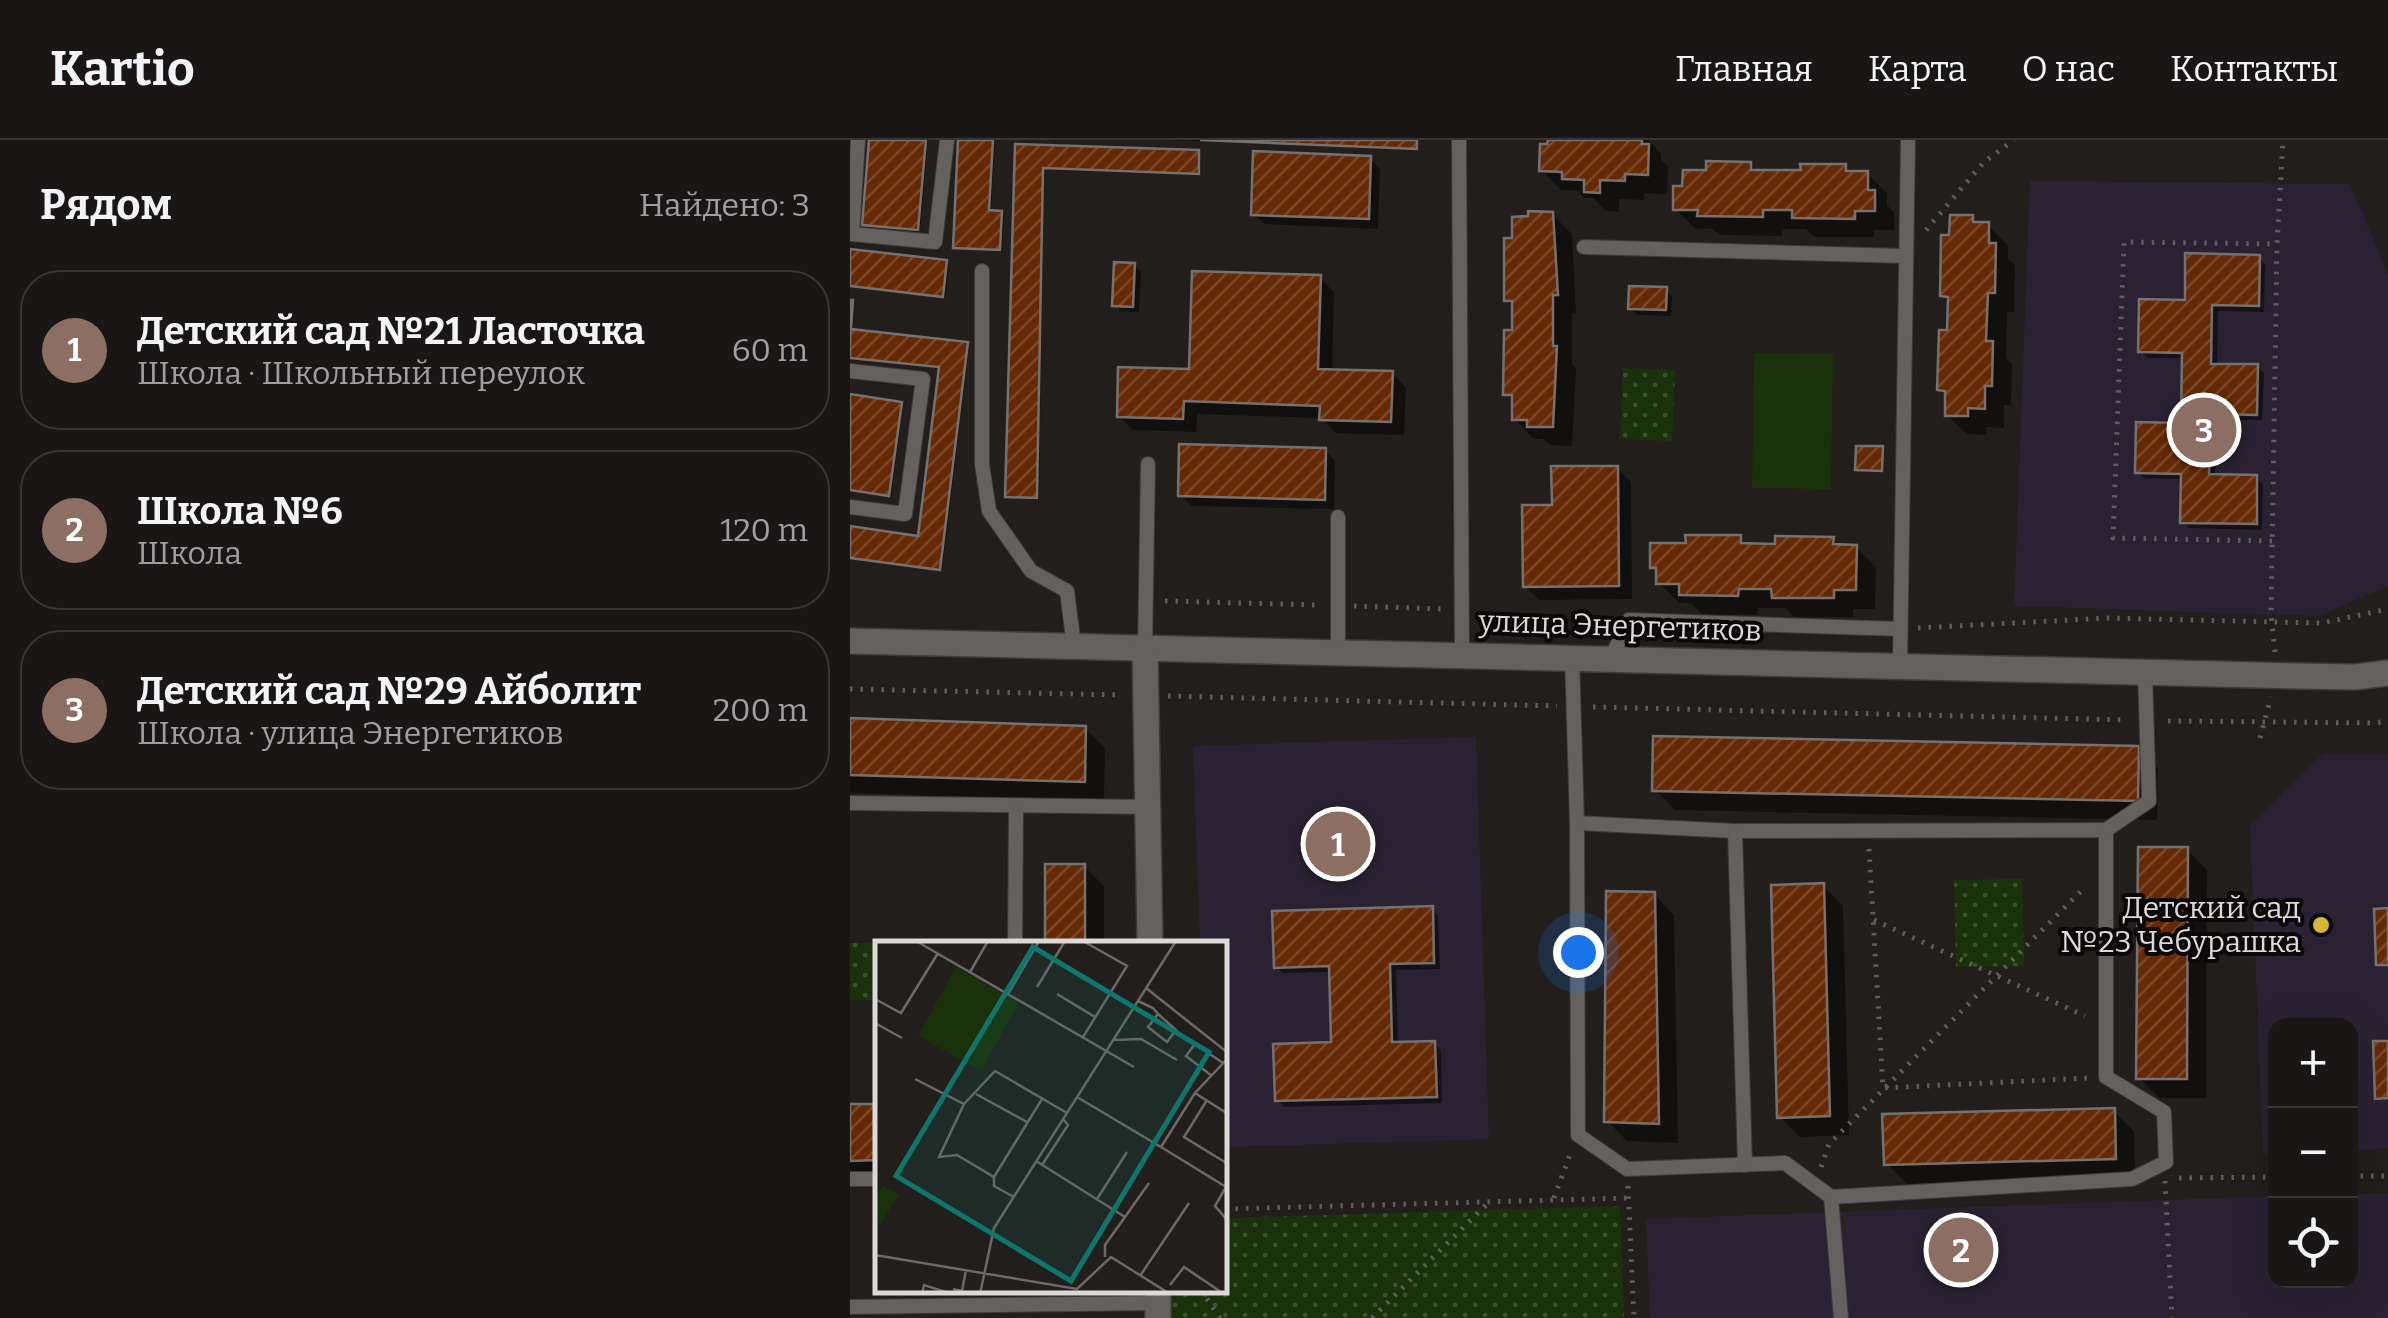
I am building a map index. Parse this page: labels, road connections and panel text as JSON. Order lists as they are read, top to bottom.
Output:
{
  "streets": {
    "street": ["улица Энергетиков"]
  },
  "places": ["Детский сад №23 Чебурашка"],
  "page": {
    "header": "Kartio",
    "nav": [
      "Главная",
      "Карта",
      "О нас",
      "Контакты"
    ],
    "heading": ["Рядом", "Найдено: 3"],
    "list": [
      {
        "mark": "1",
        "name": "Детский сад №21 Ласточка",
        "note": "Школа · Школьный переулок",
        "value": "60 m"
      },
      {
        "mark": "2",
        "name": "Школа №6",
        "note": "Школа",
        "value": "120 m"
      },
      {
        "mark": "3",
        "name": "Детский сад №29 Айболит",
        "note": "Школа · улица Энергетиков",
        "value": "200 m"
      }
    ],
    "pins": ["3", "1", "2"],
    "map_buttons": ["+", "−"]
  }
}
